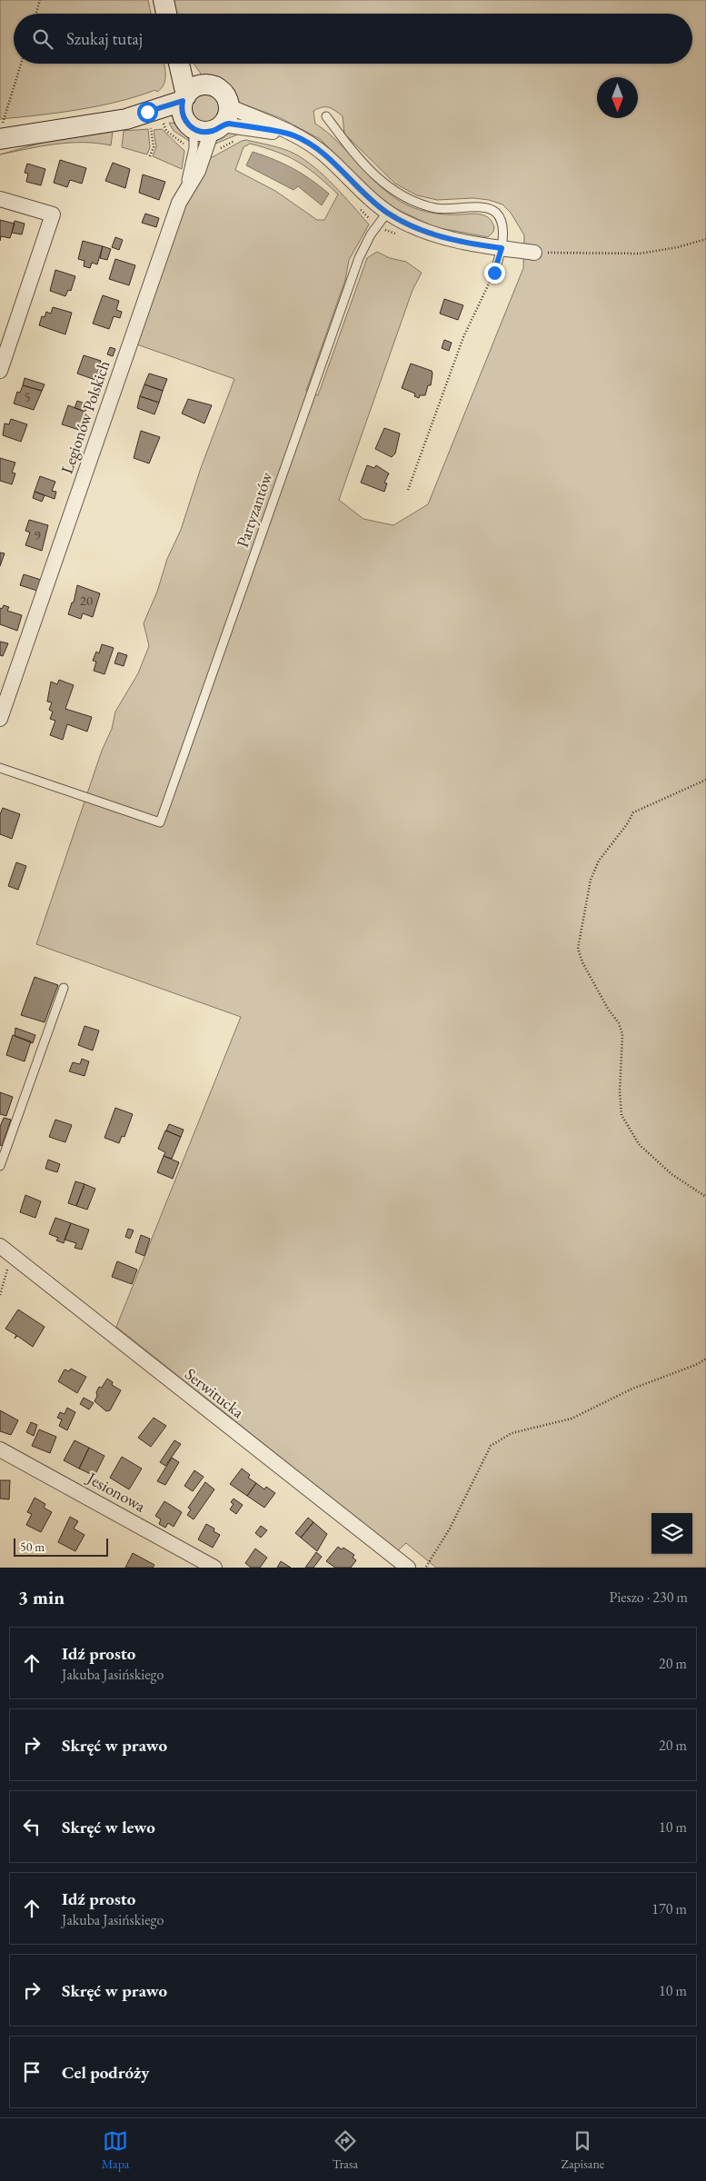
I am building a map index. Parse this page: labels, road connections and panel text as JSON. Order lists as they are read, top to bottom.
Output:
{
  "streets": {
    "street": ["Legionów Polskich", "Serwitucka", "Jesionowa"],
    "lane": ["Partyzantów"]
  },
  "house_numbers": ["5", "9", "20"],
  "scale_bar": "50 m",
  "north": "bottom",
  "page": {
    "search": "Szukaj tutaj",
    "scale": "50 m",
    "heading": ["3 min", "Pieszo · 230 m"],
    "list": [
      ["Idź prosto", "Jakuba Jasińskiego", "20 m"],
      ["Skręć w prawo", "20 m"],
      ["Skręć w lewo", "10 m"],
      ["Idź prosto", "Jakuba Jasińskiego", "170 m"],
      ["Skręć w prawo", "10 m"],
      "Cel podróży"
    ],
    "nav": ["Mapa", "Trasa", "Zapisane"]
  }
}
